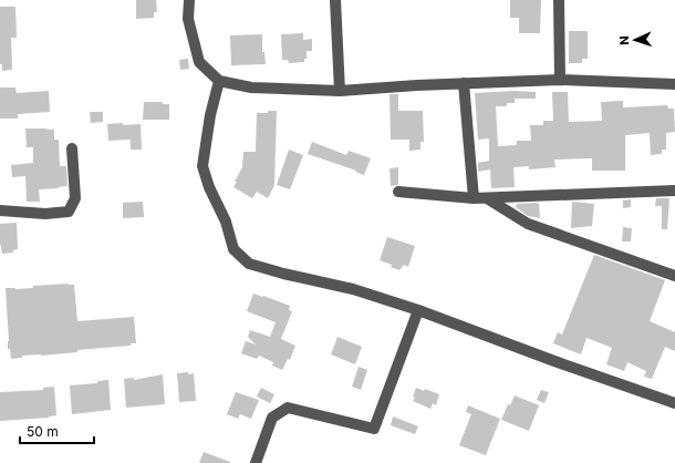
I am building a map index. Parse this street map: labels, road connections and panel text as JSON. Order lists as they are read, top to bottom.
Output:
{
  "scale_bar": "50 m",
  "north": "left"
}
